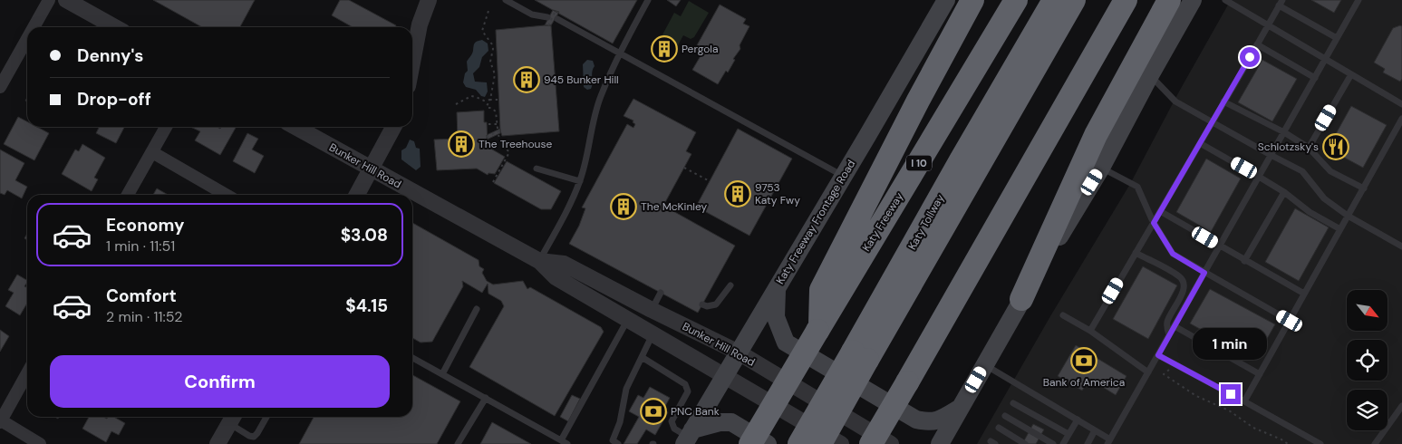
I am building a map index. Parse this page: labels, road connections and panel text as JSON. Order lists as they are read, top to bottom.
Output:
{
  "streets": {
    "highway": ["I 10", "Katy Freeway", "Katy Tollway"],
    "main road": ["Katy Freeway Frontage Road"],
    "street": ["Bunker Hill Road"]
  },
  "crossings": [
    ["Bunker Hill Road", "Katy Freeway Frontage Road"]
  ],
  "places": {
    "building": [
      "Pergola",
      "945 Bunker Hill",
      "The Treehouse",
      "9753 Katy Fwy",
      "The McKinley"
    ],
    "restaurant": ["Schlotzsky's"],
    "bank": ["Bank of America", "PNC Bank"]
  },
  "north": "bottom right",
  "page": {
    "banner": ["Denny's", "Drop-off"],
    "list": [
      {
        "name": "Economy",
        "note": "1 min · 11:51",
        "value": "$3.08"
      },
      {
        "name": "Comfort",
        "note": "2 min · 11:52",
        "value": "$4.15"
      }
    ],
    "bubble": "1 min",
    "buttons": "Confirm"
  }
}
